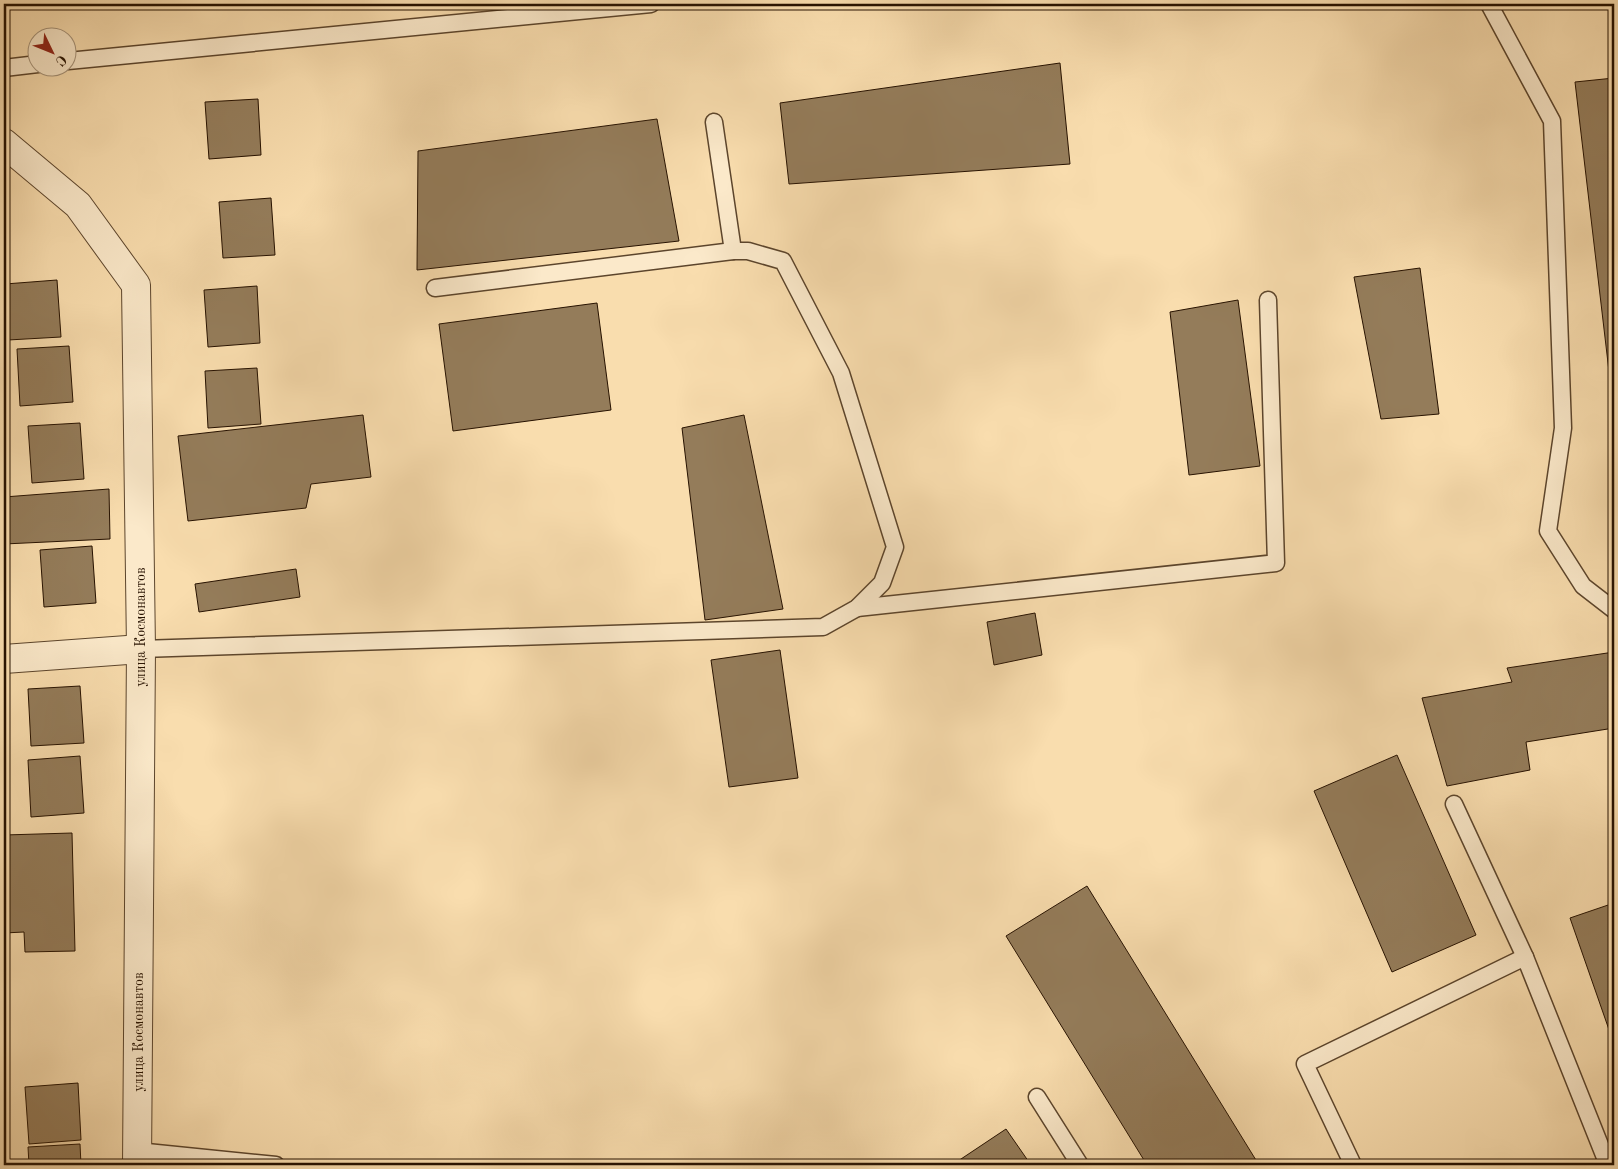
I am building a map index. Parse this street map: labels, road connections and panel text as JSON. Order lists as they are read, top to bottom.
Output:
{
  "streets": {
    "street": ["улица Космонавтов"]
  },
  "north": "bottom right"
}
